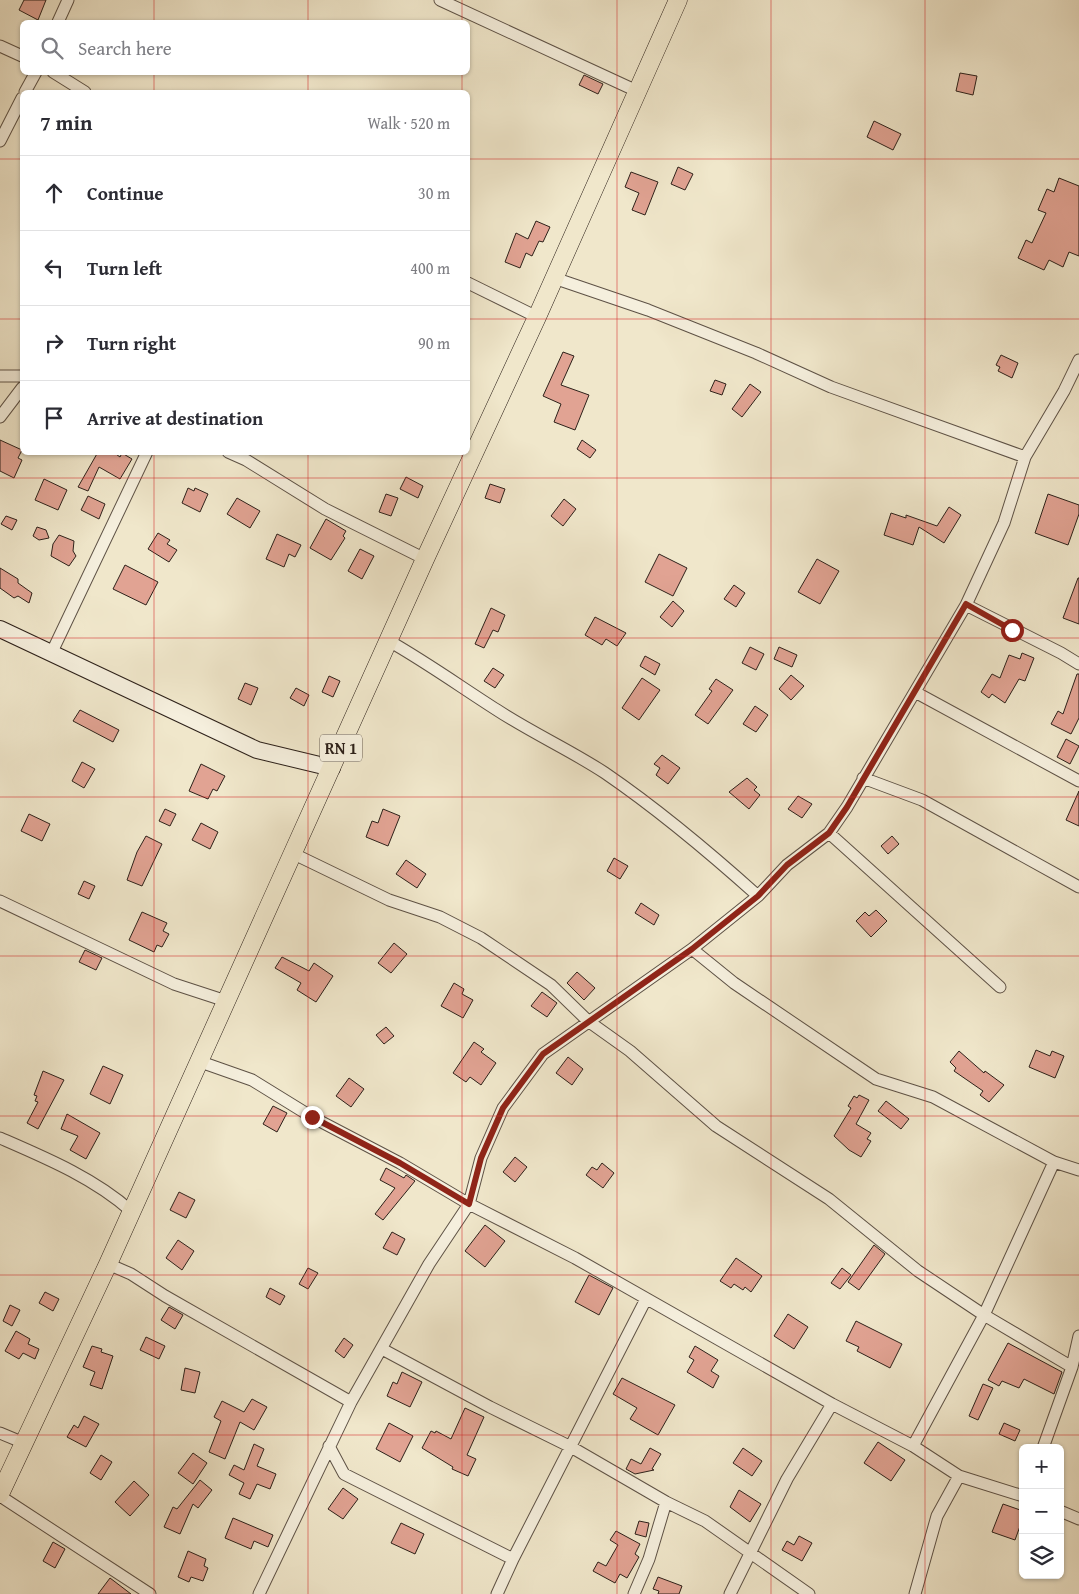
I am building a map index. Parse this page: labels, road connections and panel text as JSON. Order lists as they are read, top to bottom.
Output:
{
  "streets": {
    "main road": ["RN 1"]
  },
  "page": {
    "search": "Search here",
    "heading": ["7 min", "Walk · 520 m"],
    "list": [
      ["Continue", "30 m"],
      ["Turn left", "400 m"],
      ["Turn right", "90 m"],
      "Arrive at destination"
    ],
    "map_buttons": ["+", "−"]
  }
}
